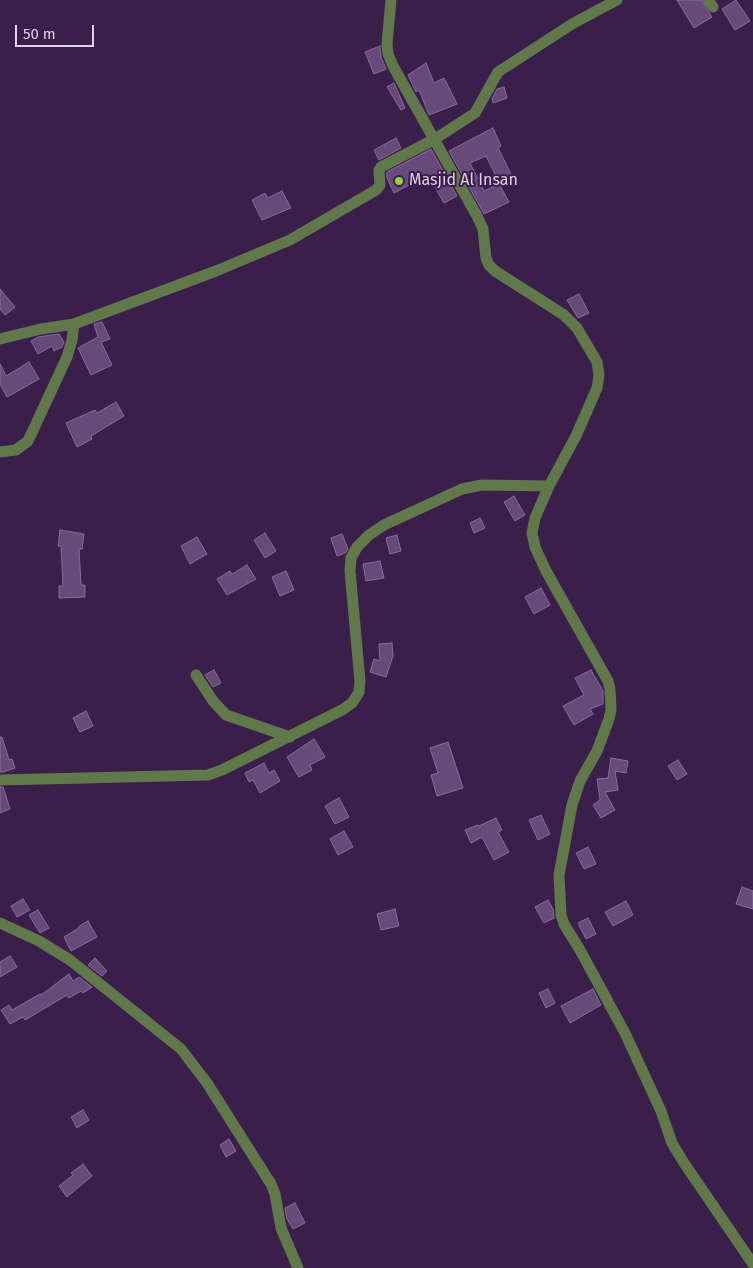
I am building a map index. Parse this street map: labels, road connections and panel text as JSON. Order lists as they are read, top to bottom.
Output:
{
  "places": ["Masjid Al Insan"],
  "scale_bar": "50 m"
}
